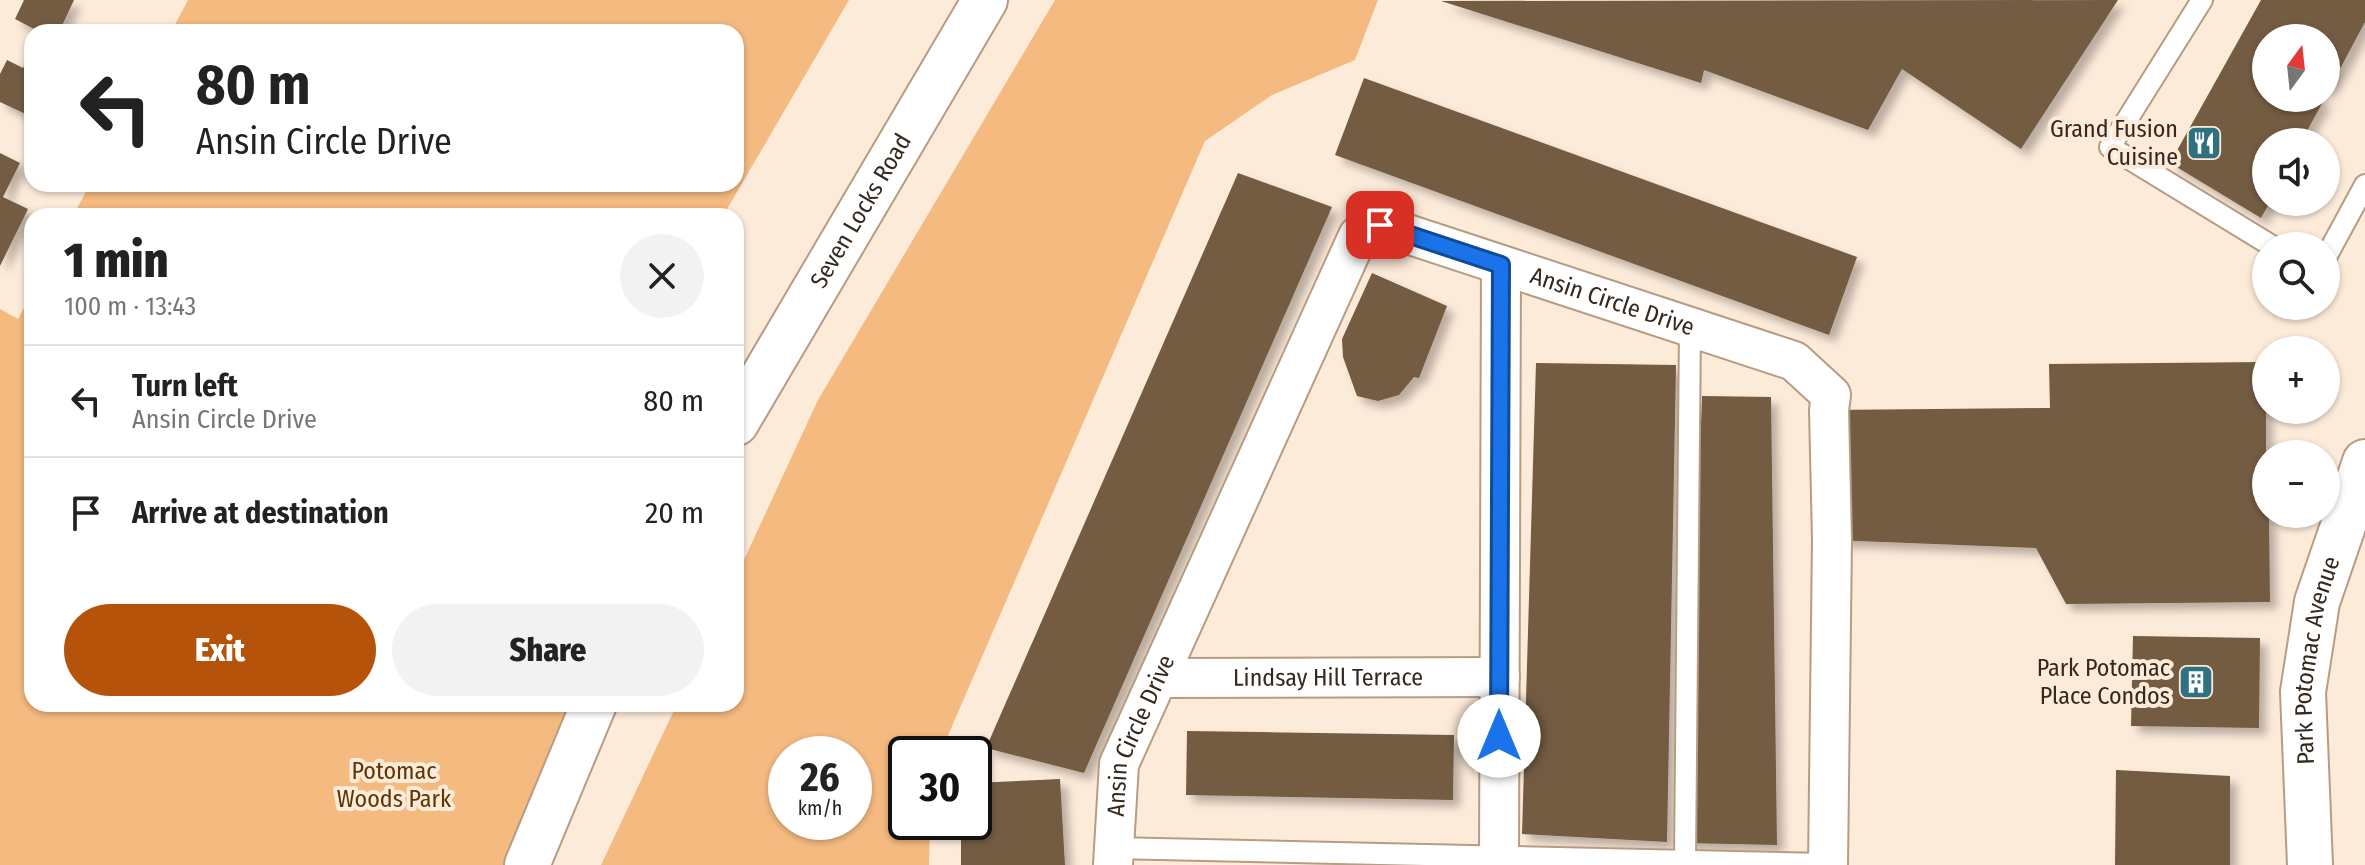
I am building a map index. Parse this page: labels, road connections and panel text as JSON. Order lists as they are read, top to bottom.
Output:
{
  "streets": {
    "main road": ["Seven Locks Road", "Park Potomac Avenue"],
    "street": ["Ansin Circle Drive", "Lindsay Hill Terrace"]
  },
  "crossings": [
    ["Ansin Circle Drive", "Lindsay Hill Terrace"]
  ],
  "parks": ["Potomac Woods Park"],
  "places": {
    "restaurant": ["Grand Fusion Cuisine"],
    "building": ["Park Potomac Place Condos"]
  },
  "north": "top",
  "page": {
    "map_buttons": ["+", "−"],
    "turn": ["80 m", "Ansin Circle Drive"],
    "heading": ["1 min", "100 m · 13:43"],
    "list": [
      {
        "name": "Turn left",
        "note": "Ansin Circle Drive",
        "value": "80 m"
      },
      {
        "name": "Arrive at destination",
        "value": "20 m"
      }
    ],
    "buttons": ["Exit", "Share"],
    "speed": "26 km/h",
    "limit": "30"
  }
}
